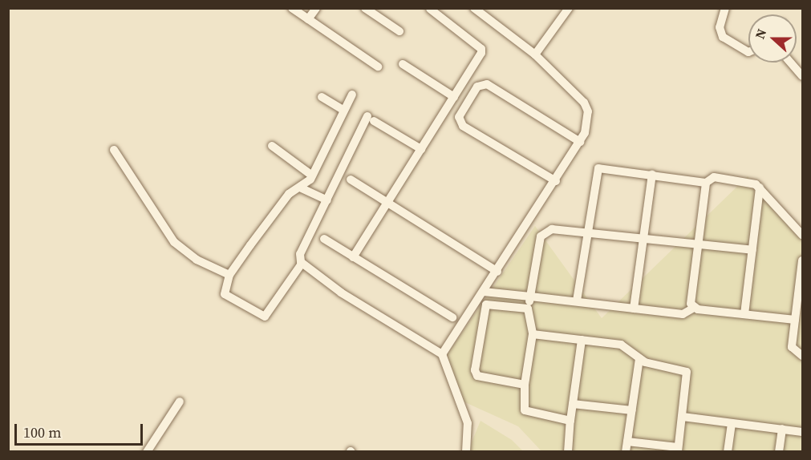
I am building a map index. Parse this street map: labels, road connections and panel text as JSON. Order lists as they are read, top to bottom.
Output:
{
  "scale_bar": "100 m",
  "north": "left"
}
